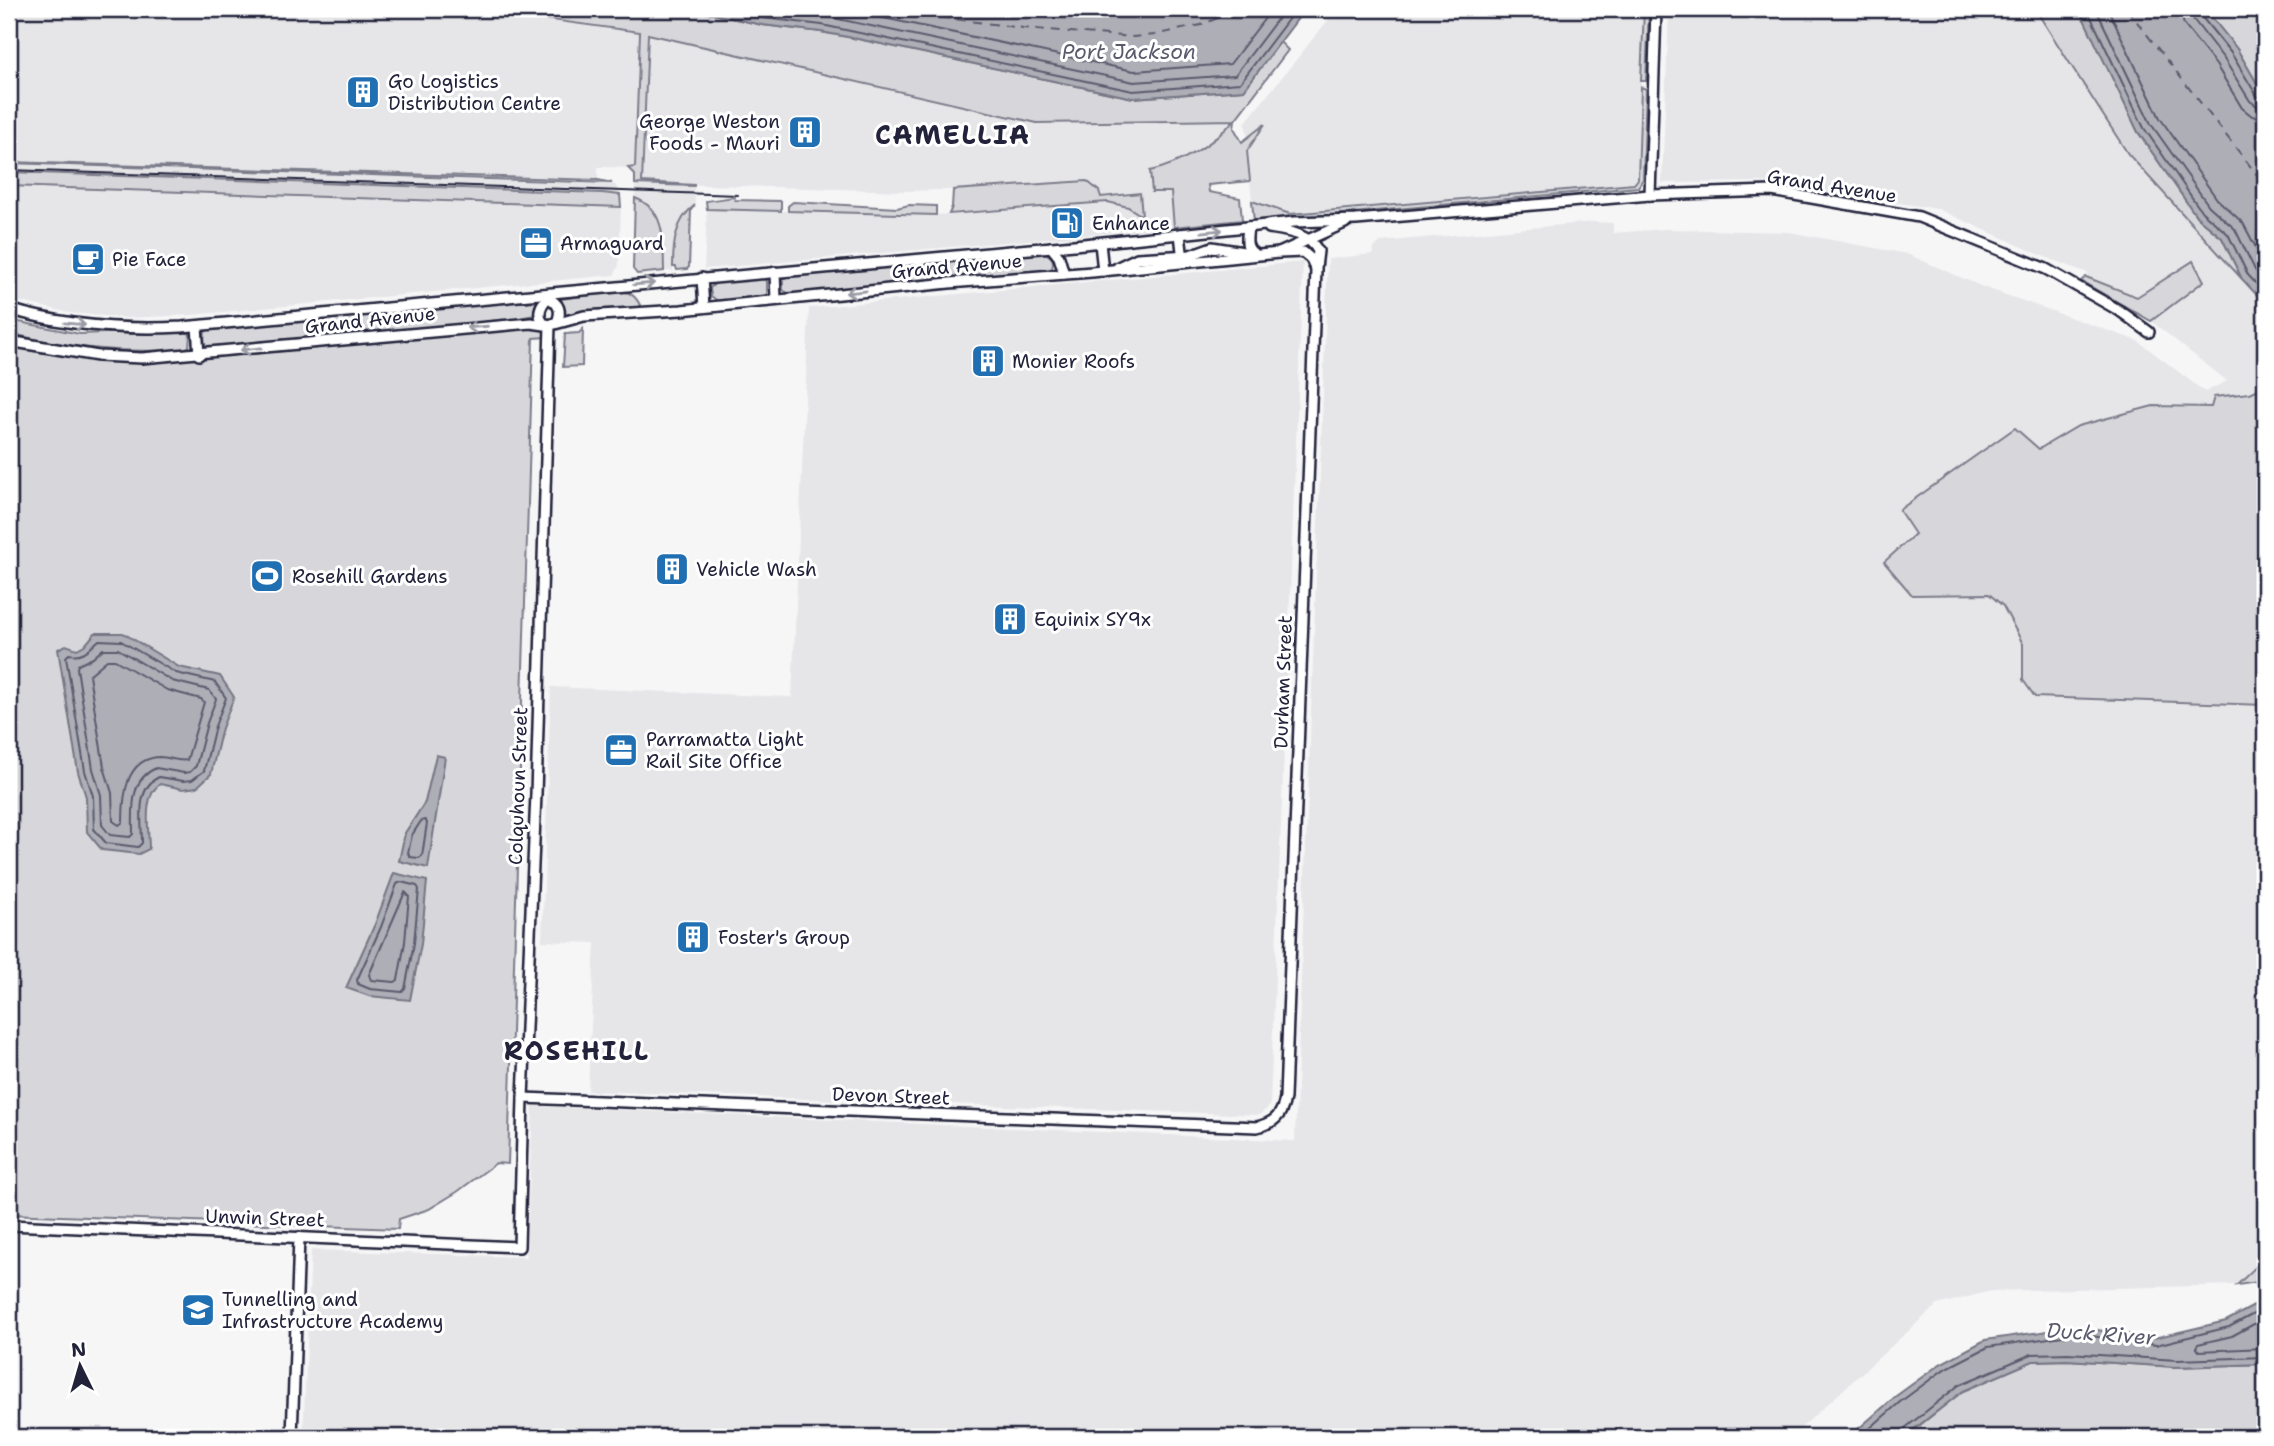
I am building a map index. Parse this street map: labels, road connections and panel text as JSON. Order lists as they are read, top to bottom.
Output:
{
  "streets": {
    "street": [
      "Grand Avenue",
      "Durham Street",
      "Colquhoun Street",
      "Devon Street",
      "Unwin Street"
    ]
  },
  "crossings": [
    ["Grand Avenue", "Durham Street"],
    ["Grand Avenue", "Colquhoun Street"],
    ["Durham Street", "Devon Street"],
    ["Colquhoun Street", "Devon Street"],
    ["Colquhoun Street", "Unwin Street"]
  ],
  "districts": ["CAMELLIA", "ROSEHILL"],
  "water": ["Port Jackson", "Duck River"],
  "places": {
    "building": [
      "Go Logistics Distribution Centre",
      "George Weston Foods - Mauri",
      "Monier Roofs",
      "Vehicle Wash",
      "Equinix SY9x",
      "Foster's Group"
    ],
    "fuel station": ["Enhance"],
    "office": ["Armaguard", "Parramatta Light Rail Site Office"],
    "cafe": ["Pie Face"],
    "sports": ["Rosehill Gardens"],
    "school or university": ["Tunnelling and Infrastructure Academy"]
  },
  "north": "top"
}
